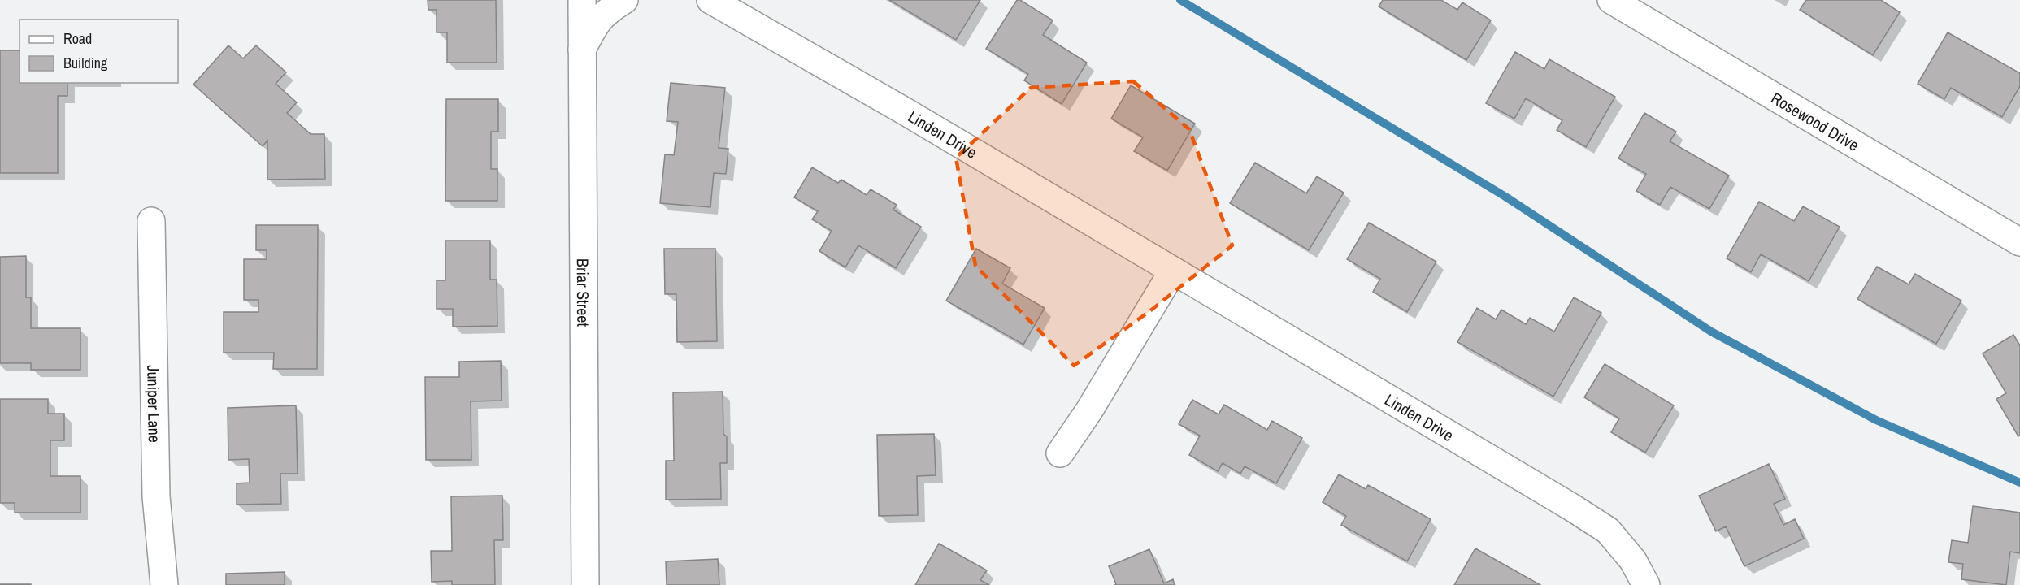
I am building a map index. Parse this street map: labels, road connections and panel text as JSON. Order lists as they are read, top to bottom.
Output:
{
  "streets": {
    "street": [
      "Rosewood Drive",
      "Linden Drive",
      "Briar Street",
      "Juniper Lane"
    ]
  },
  "legend": ["Road", "Building"]
}
